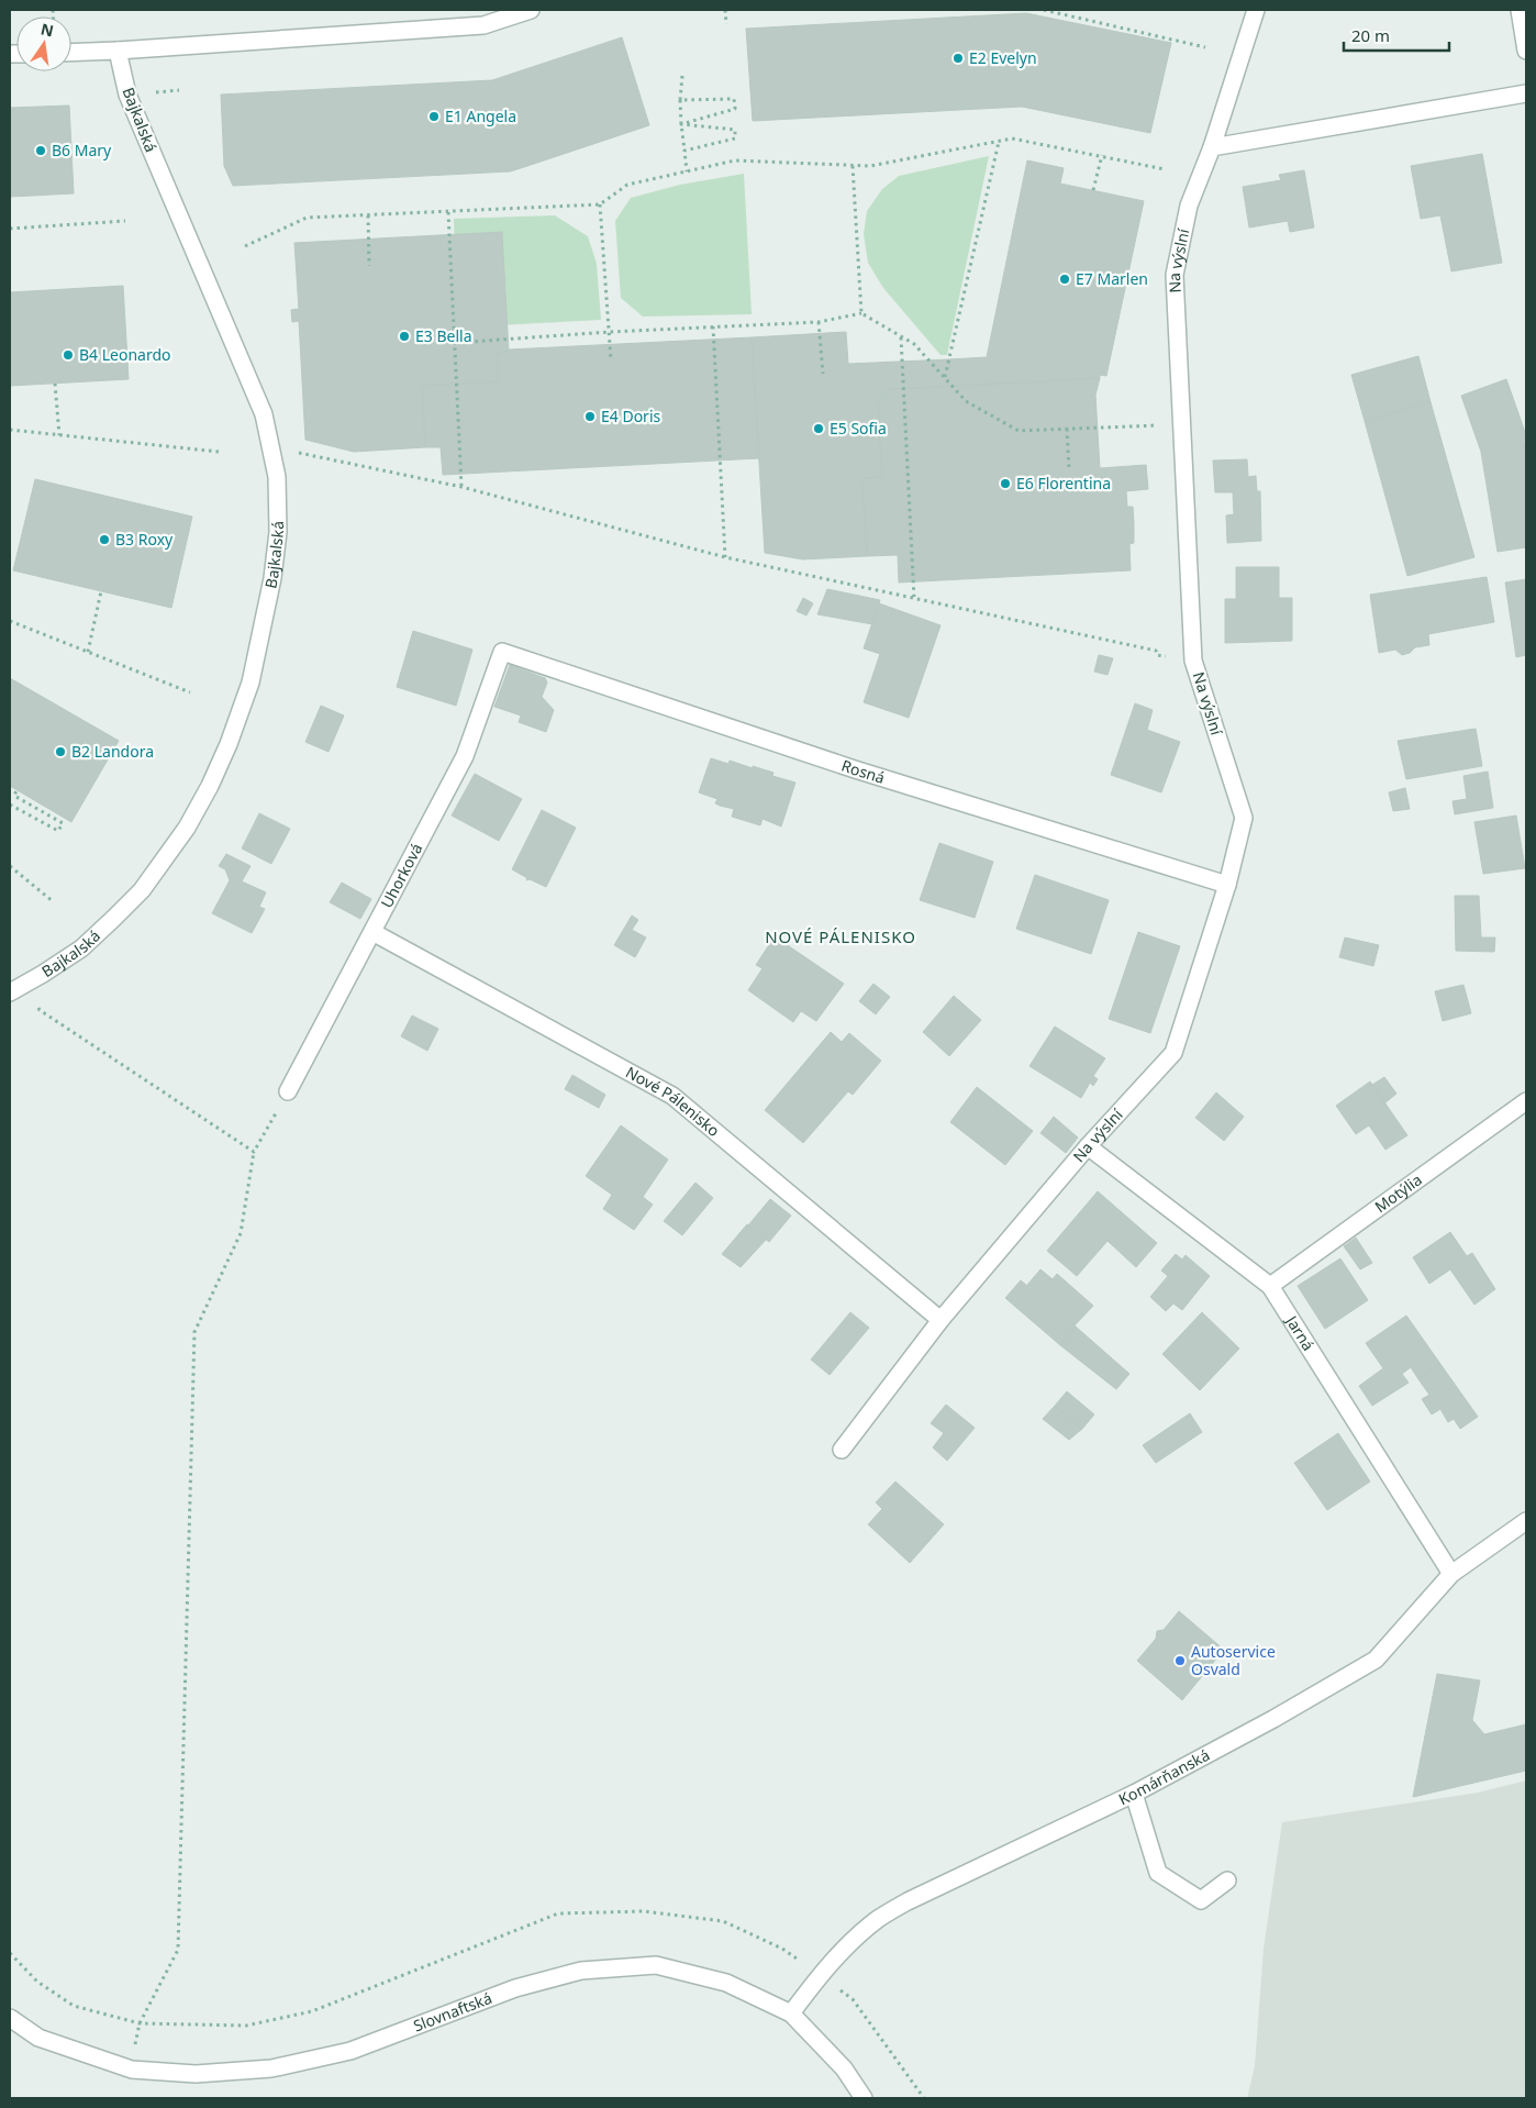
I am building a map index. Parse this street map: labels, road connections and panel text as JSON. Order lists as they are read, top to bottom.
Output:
{
  "streets": {
    "street": [
      "Bajkalská",
      "Na výslní",
      "Rosná",
      "Uhorková",
      "Nové Pálenisko",
      "Motýlia",
      "Jarná",
      "Komárňanská",
      "Slovnaftská"
    ]
  },
  "crossings": [
    ["Na výslní", "Rosná"],
    ["Na výslní", "Nové Pálenisko"],
    ["Na výslní", "Jarná"],
    ["Rosná", "Uhorková"],
    ["Uhorková", "Nové Pálenisko"],
    ["Motýlia", "Jarná"],
    ["Jarná", "Komárňanská"],
    ["Komárňanská", "Slovnaftská"]
  ],
  "districts": ["NOVÉ PÁLENISKO"],
  "places": [
    "E2 Evelyn",
    "E1 Angela",
    "B6 Mary",
    "E7 Marlen",
    "E3 Bella",
    "B4 Leonardo",
    "E4 Doris",
    "E5 Sofia",
    "E6 Florentina",
    "B3 Roxy",
    "B2 Landora",
    "Autoservice Osvald"
  ],
  "scale_bar": "20 m",
  "north": "top"
}
